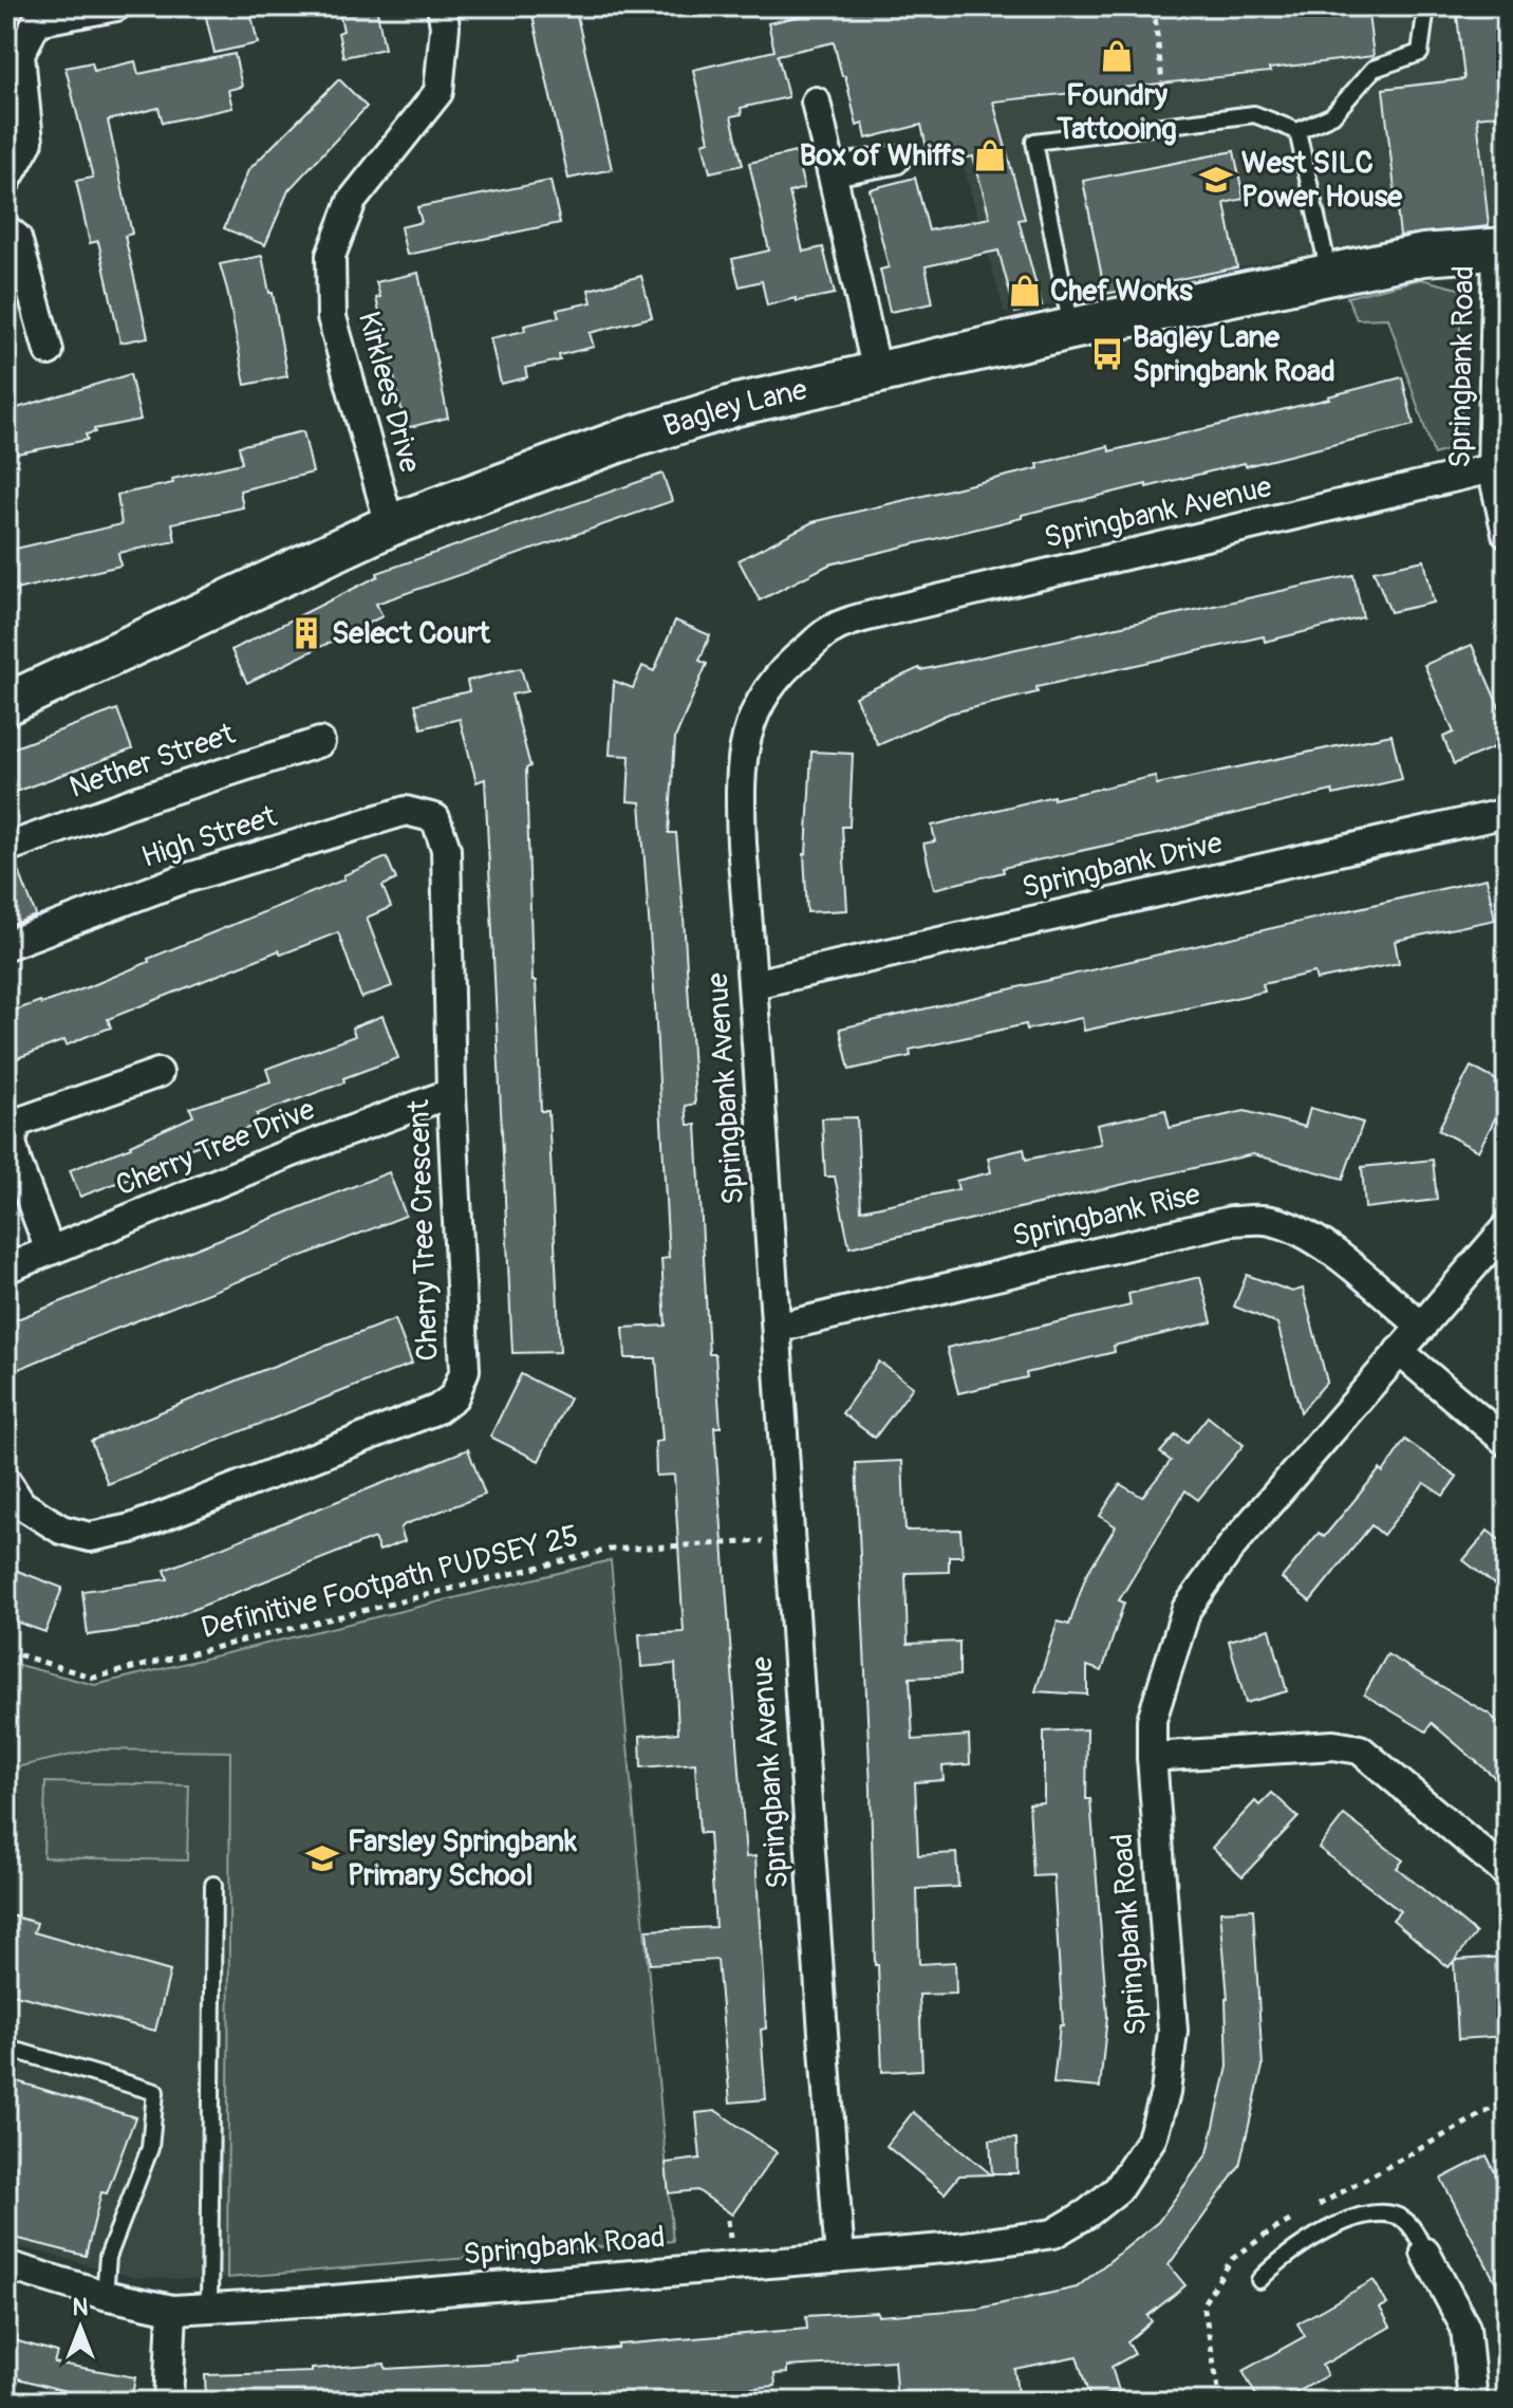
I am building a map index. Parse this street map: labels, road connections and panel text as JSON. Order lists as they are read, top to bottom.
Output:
{
  "streets": {
    "street": [
      "Springbank Road",
      "Kirklees Drive",
      "Bagley Lane",
      "Springbank Avenue",
      "Nether Street",
      "High Street",
      "Springbank Drive",
      "Cherry Tree Drive",
      "Springbank Rise",
      "Cherry Tree Crescent"
    ],
    "path": ["Definitive Footpath PUDSEY 25"]
  },
  "crossings": [
    ["Springbank Road", "Bagley Lane"],
    ["Springbank Road", "Springbank Avenue"],
    ["Springbank Road", "Springbank Rise"],
    ["Kirklees Drive", "Bagley Lane"],
    ["Springbank Avenue", "Springbank Drive"],
    ["Springbank Avenue", "Springbank Rise"],
    ["Springbank Avenue", "Definitive Footpath PUDSEY 25"],
    ["High Street", "Cherry Tree Crescent"],
    ["Cherry Tree Drive", "Cherry Tree Crescent"]
  ],
  "places": {
    "shop": ["Foundry Tattooing", "Box of Whiffs", "Chef Works"],
    "school or university": ["West SILC Power House", "Farsley Springbank Primary School"],
    "bus stop": ["Bagley Lane Springbank Road"],
    "building": ["Select Court"]
  },
  "north": "top"
}
